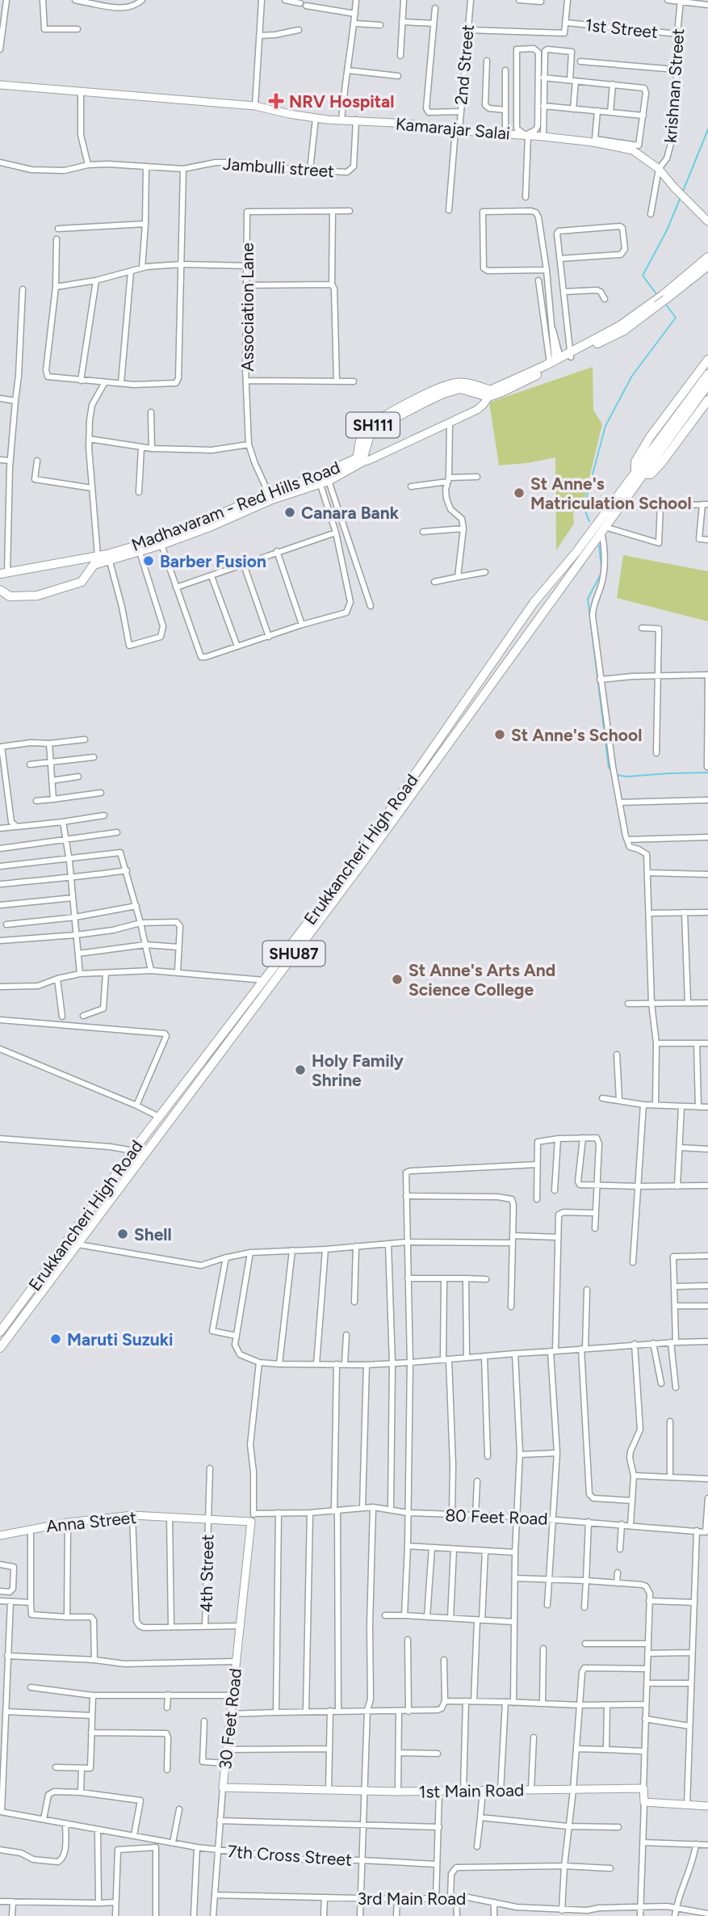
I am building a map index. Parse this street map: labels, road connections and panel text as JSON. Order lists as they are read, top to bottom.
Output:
{
  "streets": {
    "main road": [
      "Kamarajar Salai",
      "SH111",
      "Madhavaram - Red Hills Road",
      "Erukkancheri High Road",
      "SHU87",
      "Anna Street",
      "30 Feet Road",
      "1st Main Road"
    ],
    "street": [
      "1st Street",
      "2nd Street",
      "krishnan Street",
      "Jambulli street",
      "Association Lane",
      "80 Feet Road",
      "4th Street",
      "7th Cross Street",
      "3rd Main Road"
    ]
  },
  "crossings": [
    ["1st Street", "krishnan Street"],
    ["2nd Street", "Kamarajar Salai"],
    ["krishnan Street", "Kamarajar Salai"],
    ["Kamarajar Salai", "Jambulli street"],
    ["Association Lane", "Madhavaram - Red Hills Road"],
    ["Erukkancheri High Road", "SHU87"],
    ["80 Feet Road", "Anna Street"],
    ["80 Feet Road", "30 Feet Road"],
    ["Anna Street", "4th Street"],
    ["Anna Street", "30 Feet Road"],
    ["30 Feet Road", "1st Main Road"],
    ["30 Feet Road", "7th Cross Street"],
    ["30 Feet Road", "3rd Main Road"]
  ],
  "places": {
    "health": ["NRV Hospital"],
    "other": [
      "St Anne's Matriculation School",
      "Canara Bank",
      "Barber Fusion",
      "St Anne's School",
      "St Anne's Arts And Science College",
      "Holy Family Shrine",
      "Shell",
      "Maruti Suzuki"
    ]
  }
}
